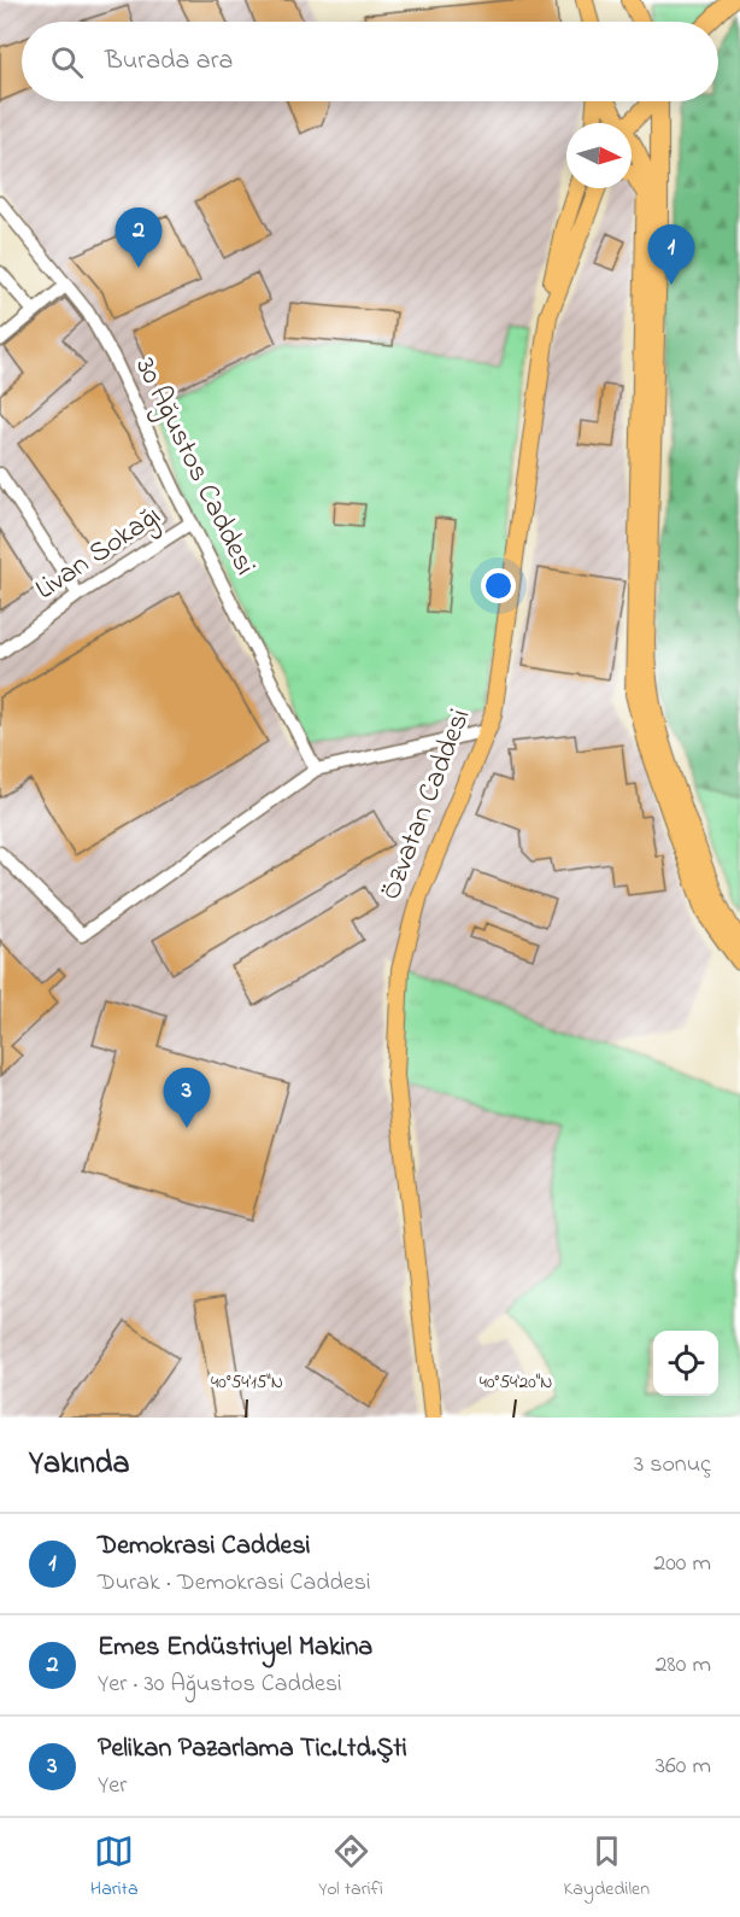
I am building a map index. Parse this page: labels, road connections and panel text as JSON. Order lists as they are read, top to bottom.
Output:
{
  "streets": {
    "main road": ["Özvatan Caddesi"],
    "street": ["30 Ağustos Caddesi", "Livan Sokağı"]
  },
  "crossings": [
    ["30 Ağustos Caddesi", "Livan Sokağı"]
  ],
  "north": "right",
  "page": {
    "search": "Burada ara",
    "pins": ["2", "1", "3"],
    "heading": ["Yakında", "3 sonuç"],
    "list": [
      {
        "mark": "1",
        "name": "Demokrasi Caddesi",
        "note": "Durak · Demokrasi Caddesi",
        "value": "200 m"
      },
      {
        "mark": "2",
        "name": "Emes Endüstriyel Makina",
        "note": "Yer · 30 Ağustos Caddesi",
        "value": "280 m"
      },
      {
        "mark": "3",
        "name": "Pelikan Pazarlama Tic.Ltd.Şti",
        "note": "Yer",
        "value": "360 m"
      }
    ],
    "nav": ["Harita", "Yol tarifi", "Kaydedilen"]
  },
  "coordinates": ["40°54'15\"N", "40°54'20\"N"]
}
